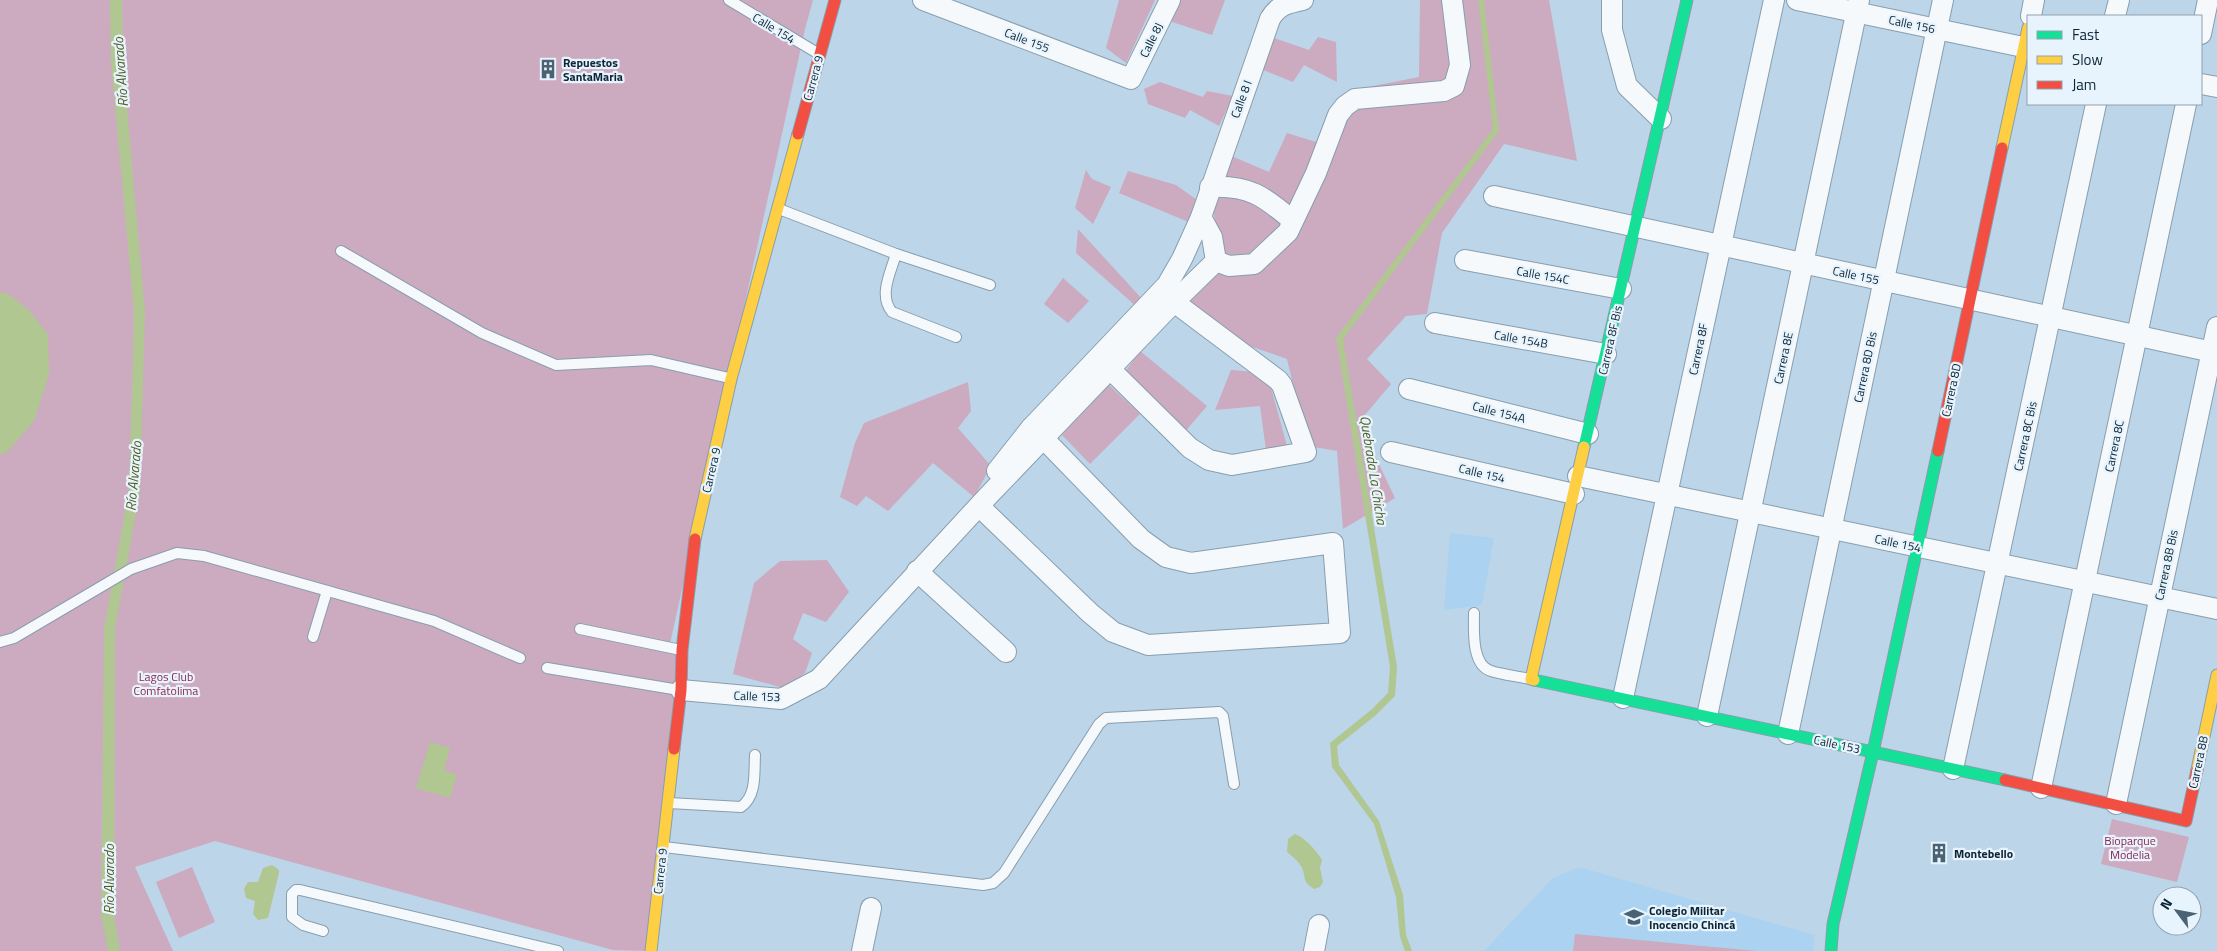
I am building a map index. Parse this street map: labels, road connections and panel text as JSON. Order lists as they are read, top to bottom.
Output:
{
  "streets": {
    "street": [
      "Calle 156",
      "Calle 154",
      "Calle 155",
      "Calle 8J",
      "Carrera 9",
      "Calle 8 I",
      "Calle 154C",
      "Calle 154B",
      "Carrera 8F Bis",
      "Carrera 8F",
      "Carrera 8E",
      "Carrera 8D Bis",
      "Carrera 8D",
      "Calle 154A",
      "Carrera 8C Bis",
      "Carrera 8C",
      "Carrera 8B Bis",
      "Calle 153",
      "Carrera 8B"
    ]
  },
  "crossings": [
    ["Calle 156", "Carrera 8E"],
    ["Calle 156", "Carrera 8D Bis"],
    ["Calle 156", "Carrera 8D"],
    ["Calle 154", "Carrera 9"],
    ["Calle 154", "Carrera 8F Bis"],
    ["Calle 154", "Carrera 8F"],
    ["Calle 154", "Carrera 8E"],
    ["Calle 154", "Carrera 8D Bis"],
    ["Calle 154", "Carrera 8D"],
    ["Calle 154", "Carrera 8C Bis"],
    ["Calle 154", "Carrera 8C"],
    ["Calle 154", "Carrera 8B Bis"],
    ["Calle 155", "Calle 8J"],
    ["Calle 155", "Carrera 8F Bis"],
    ["Calle 155", "Carrera 8F"],
    ["Calle 155", "Carrera 8E"],
    ["Calle 155", "Carrera 8D Bis"],
    ["Calle 155", "Carrera 8D"],
    ["Calle 155", "Carrera 8C Bis"],
    ["Calle 155", "Carrera 8C"],
    ["Calle 155", "Carrera 8B Bis"],
    ["Carrera 9", "Calle 153"],
    ["Calle 8 I", "Calle 153"],
    ["Calle 154C", "Carrera 8F Bis"],
    ["Calle 154B", "Carrera 8F Bis"],
    ["Carrera 8F Bis", "Calle 154A"],
    ["Carrera 8F Bis", "Calle 153"],
    ["Carrera 8F", "Calle 153"],
    ["Carrera 8E", "Calle 153"],
    ["Carrera 8D Bis", "Calle 153"],
    ["Carrera 8D", "Calle 153"],
    ["Carrera 8C Bis", "Calle 153"],
    ["Carrera 8C", "Calle 153"],
    ["Carrera 8B Bis", "Calle 153"],
    ["Calle 153", "Carrera 8B"]
  ],
  "water": ["Río Alvarado", "Quebrada La Chicha"],
  "parks": ["Lagos Club Comfatolima", "Bioparque Modelia"],
  "places": {
    "building": ["Repuestos SantaMaria", "Montebello"],
    "school or university": ["Colegio Militar Inocencio Chincá"]
  },
  "legend": ["Fast", "Slow", "Jam"],
  "north": "top left"
}
